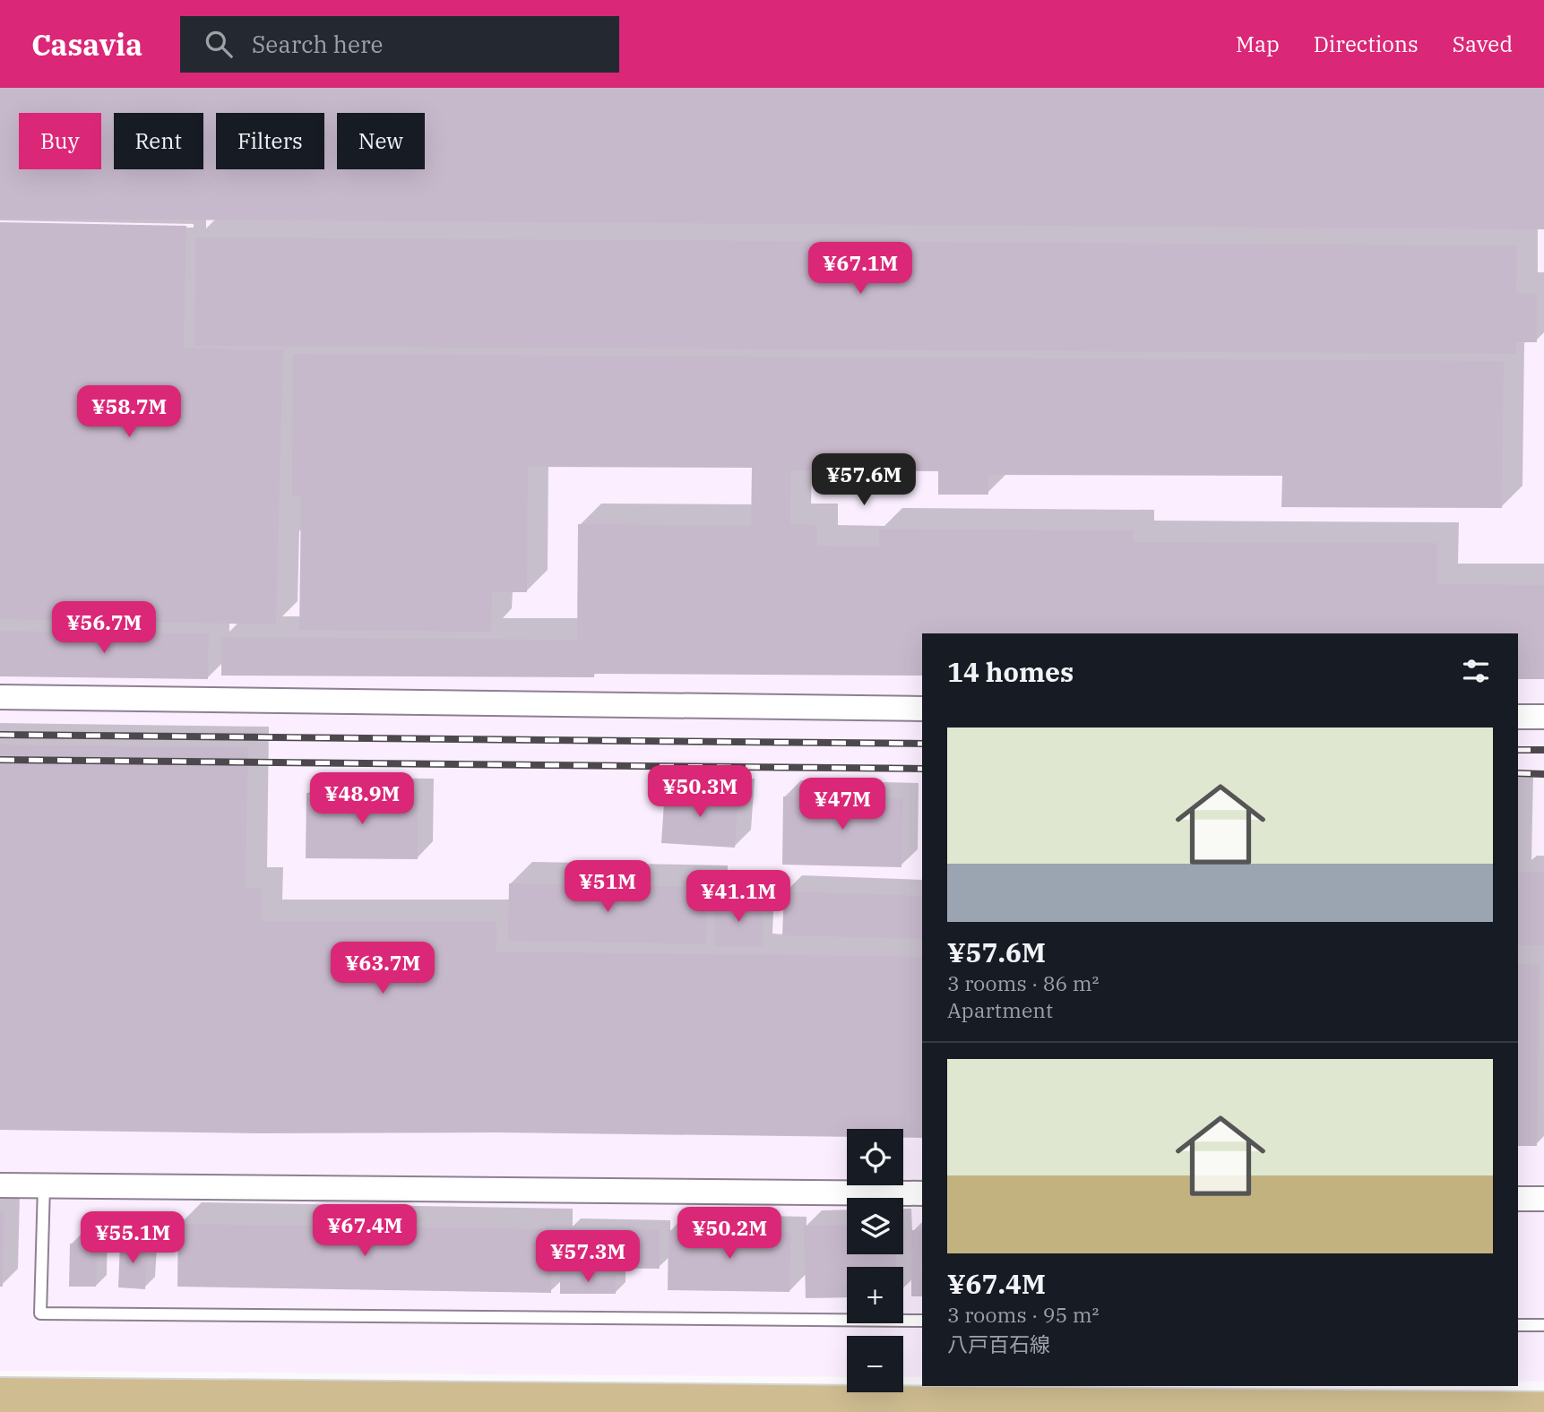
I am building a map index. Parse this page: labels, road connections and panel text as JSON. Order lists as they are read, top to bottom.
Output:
{
  "page": {
    "header": "Casavia",
    "search": "Search here",
    "nav": ["Map", "Directions", "Saved"],
    "chip": [
      "Buy",
      "Rent",
      "Filters",
      "New"
    ],
    "price": [
      "¥67.1M",
      "¥58.7M",
      "¥57.6M",
      "¥56.7M",
      "¥50.3M",
      "¥48.9M",
      "¥47M",
      "¥51M",
      "¥41.1M",
      "¥63.7M",
      "¥67.4M",
      "¥50.2M",
      "¥55.1M",
      "¥57.3M"
    ],
    "heading": "14 homes",
    "list": [
      {
        "name": "¥57.6M",
        "note": "3 rooms · 86 m² · Apartment"
      },
      {
        "name": "¥67.4M",
        "note": "3 rooms · 95 m² · 八戸百石線"
      }
    ],
    "map_buttons": ["+", "−"]
  }
}
